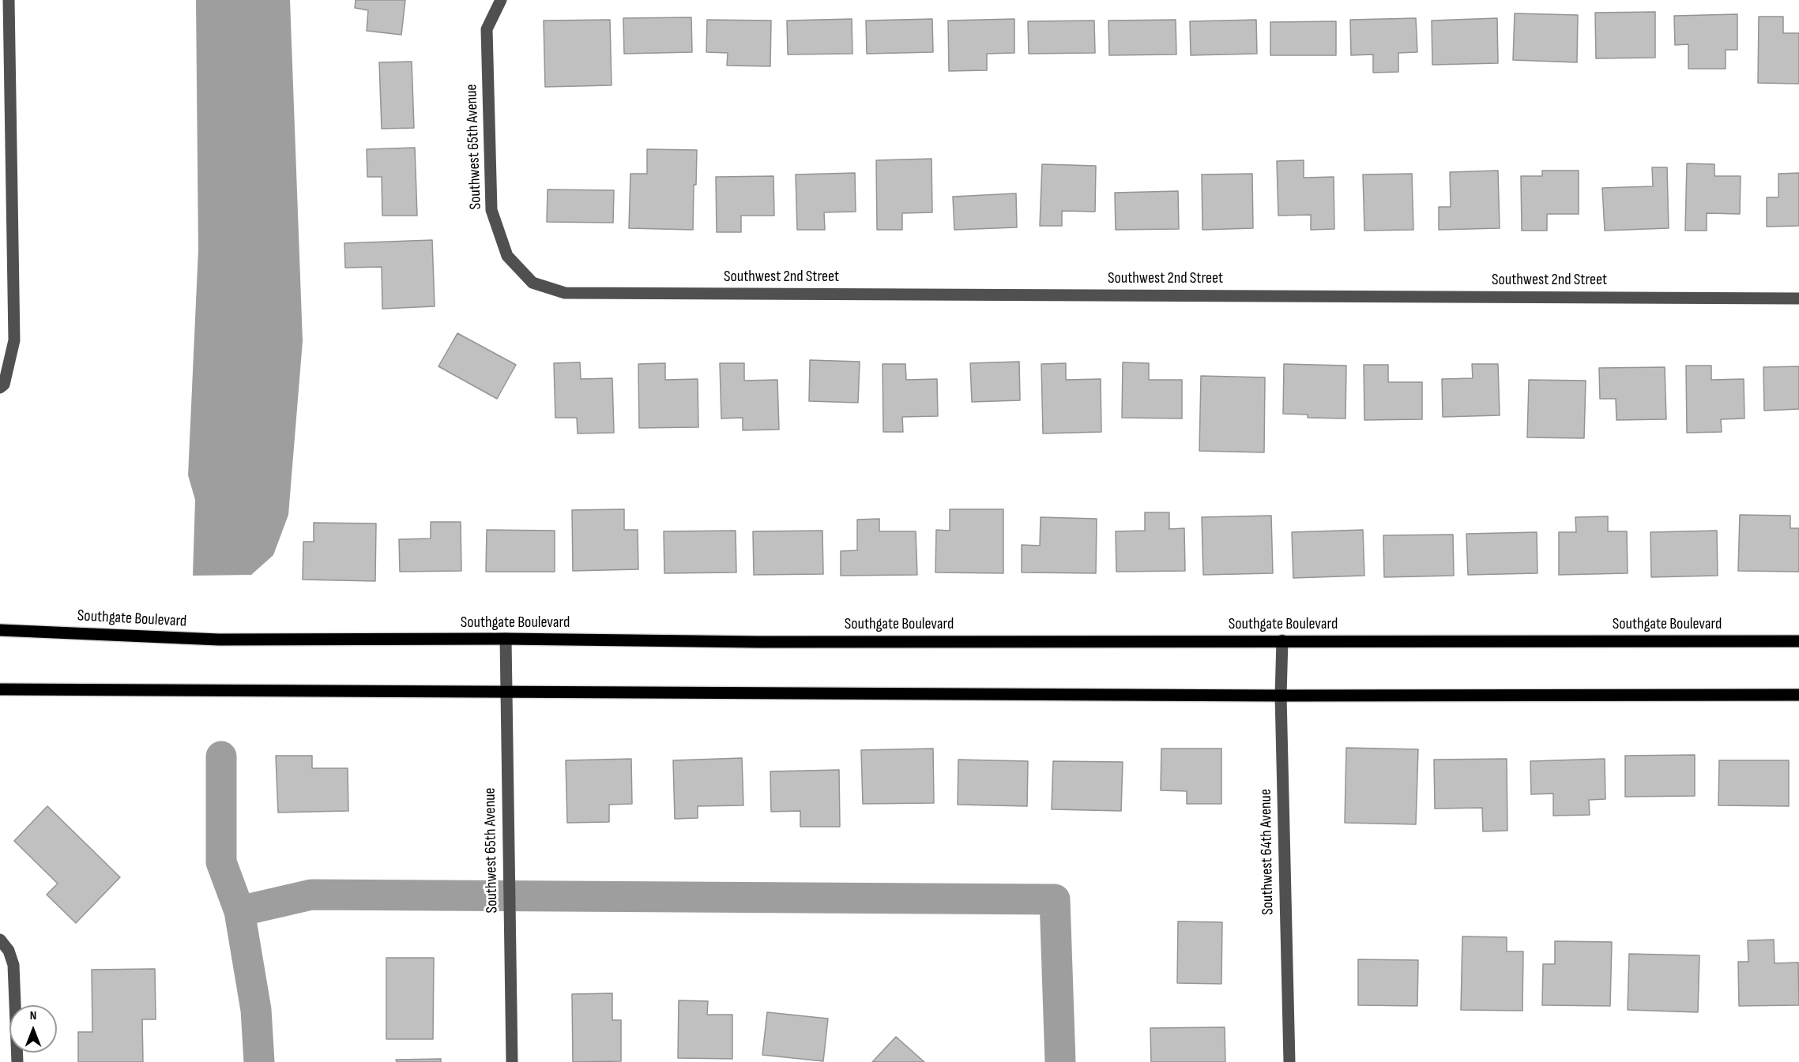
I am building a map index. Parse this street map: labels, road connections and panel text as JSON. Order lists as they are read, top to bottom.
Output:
{
  "streets": {
    "main road": ["Southgate Boulevard"],
    "street": ["Southwest 65th Avenue", "Southwest 2nd Street", "Southwest 64th Avenue"]
  },
  "crossings": [
    ["Southwest 65th Avenue", "Southwest 2nd Street"],
    ["Southwest 65th Avenue", "Southgate Boulevard"],
    ["Southgate Boulevard", "Southwest 64th Avenue"]
  ],
  "north": "top"
}
